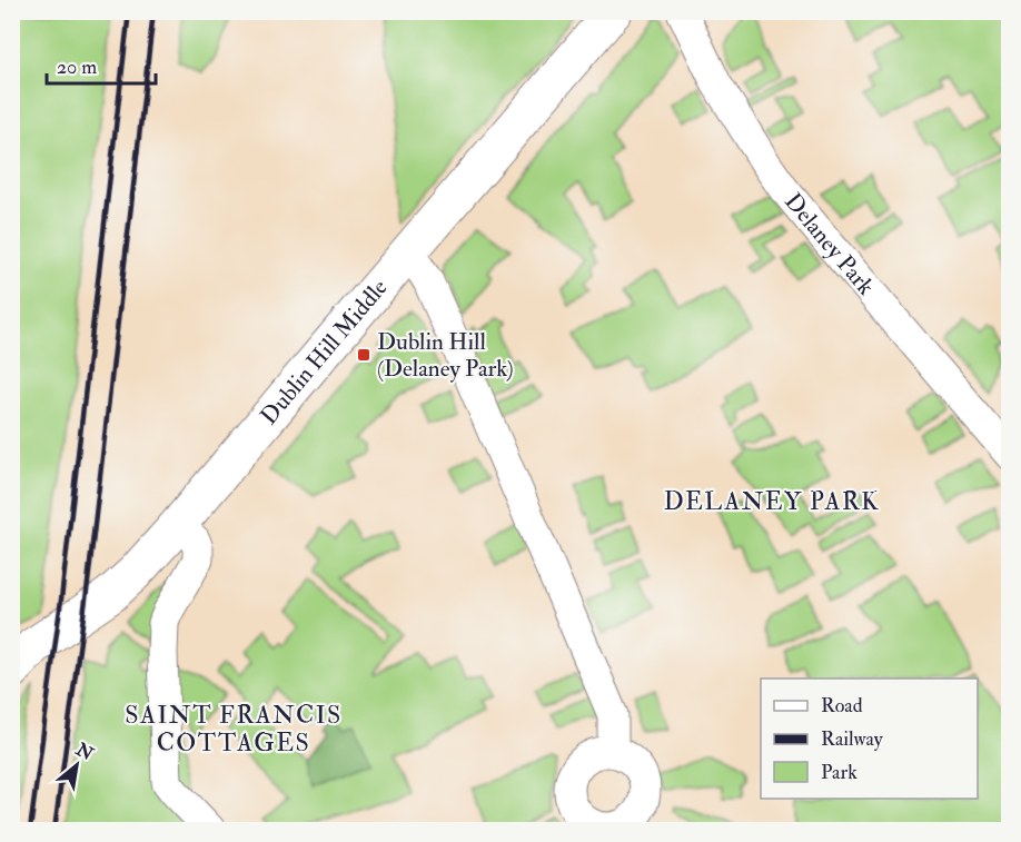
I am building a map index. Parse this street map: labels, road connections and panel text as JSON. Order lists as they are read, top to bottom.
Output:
{
  "streets": {
    "street": ["Delaney Park", "Dublin Hill Middle"]
  },
  "districts": ["DELANEY PARK", "SAINT FRANCIS COTTAGES"],
  "places": {
    "transit": ["Dublin Hill (Delaney Park)"]
  },
  "legend": ["Road", "Railway", "Park"],
  "scale_bar": "20 m",
  "north": "top right"
}
